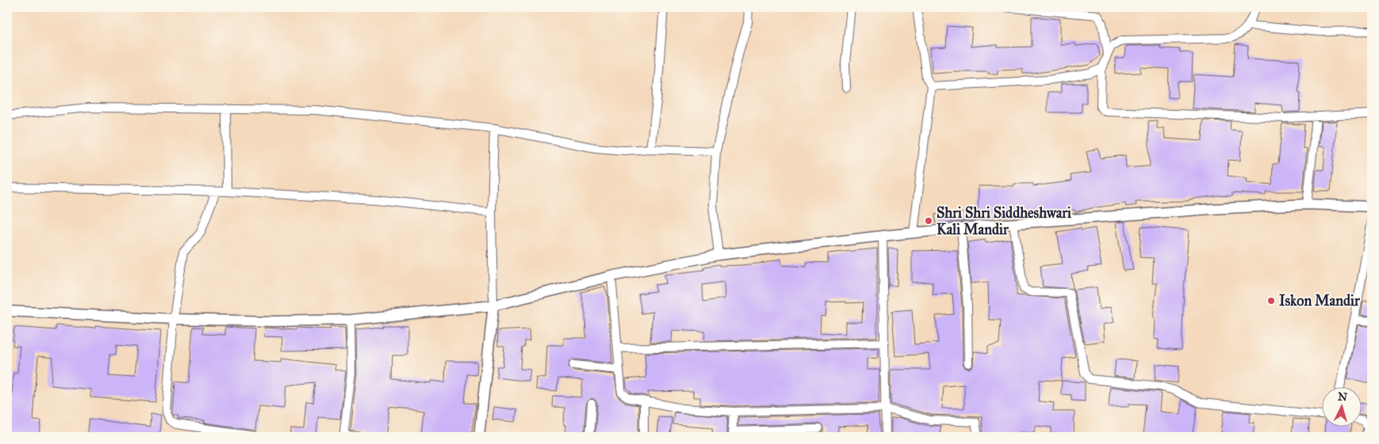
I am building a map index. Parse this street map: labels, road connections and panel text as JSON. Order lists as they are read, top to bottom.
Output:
{
  "places": ["Shri Shri Siddheshwari Kali Mandir", "Iskon Mandir"],
  "north": "top"
}
